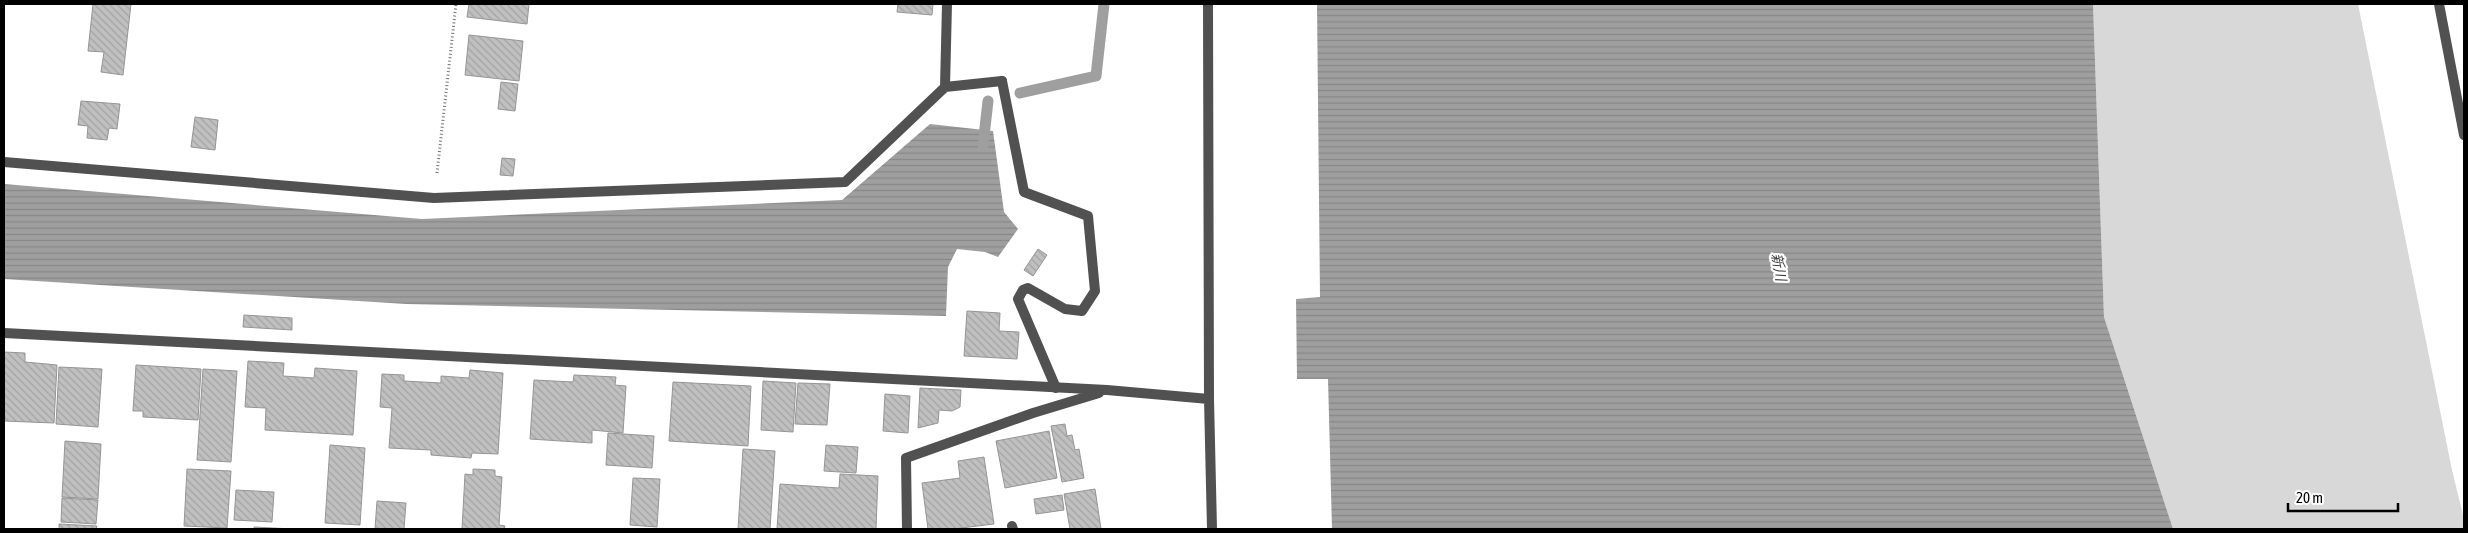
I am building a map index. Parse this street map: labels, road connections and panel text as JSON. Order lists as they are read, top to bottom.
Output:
{
  "water": ["新川"],
  "scale_bar": "20 m"
}
